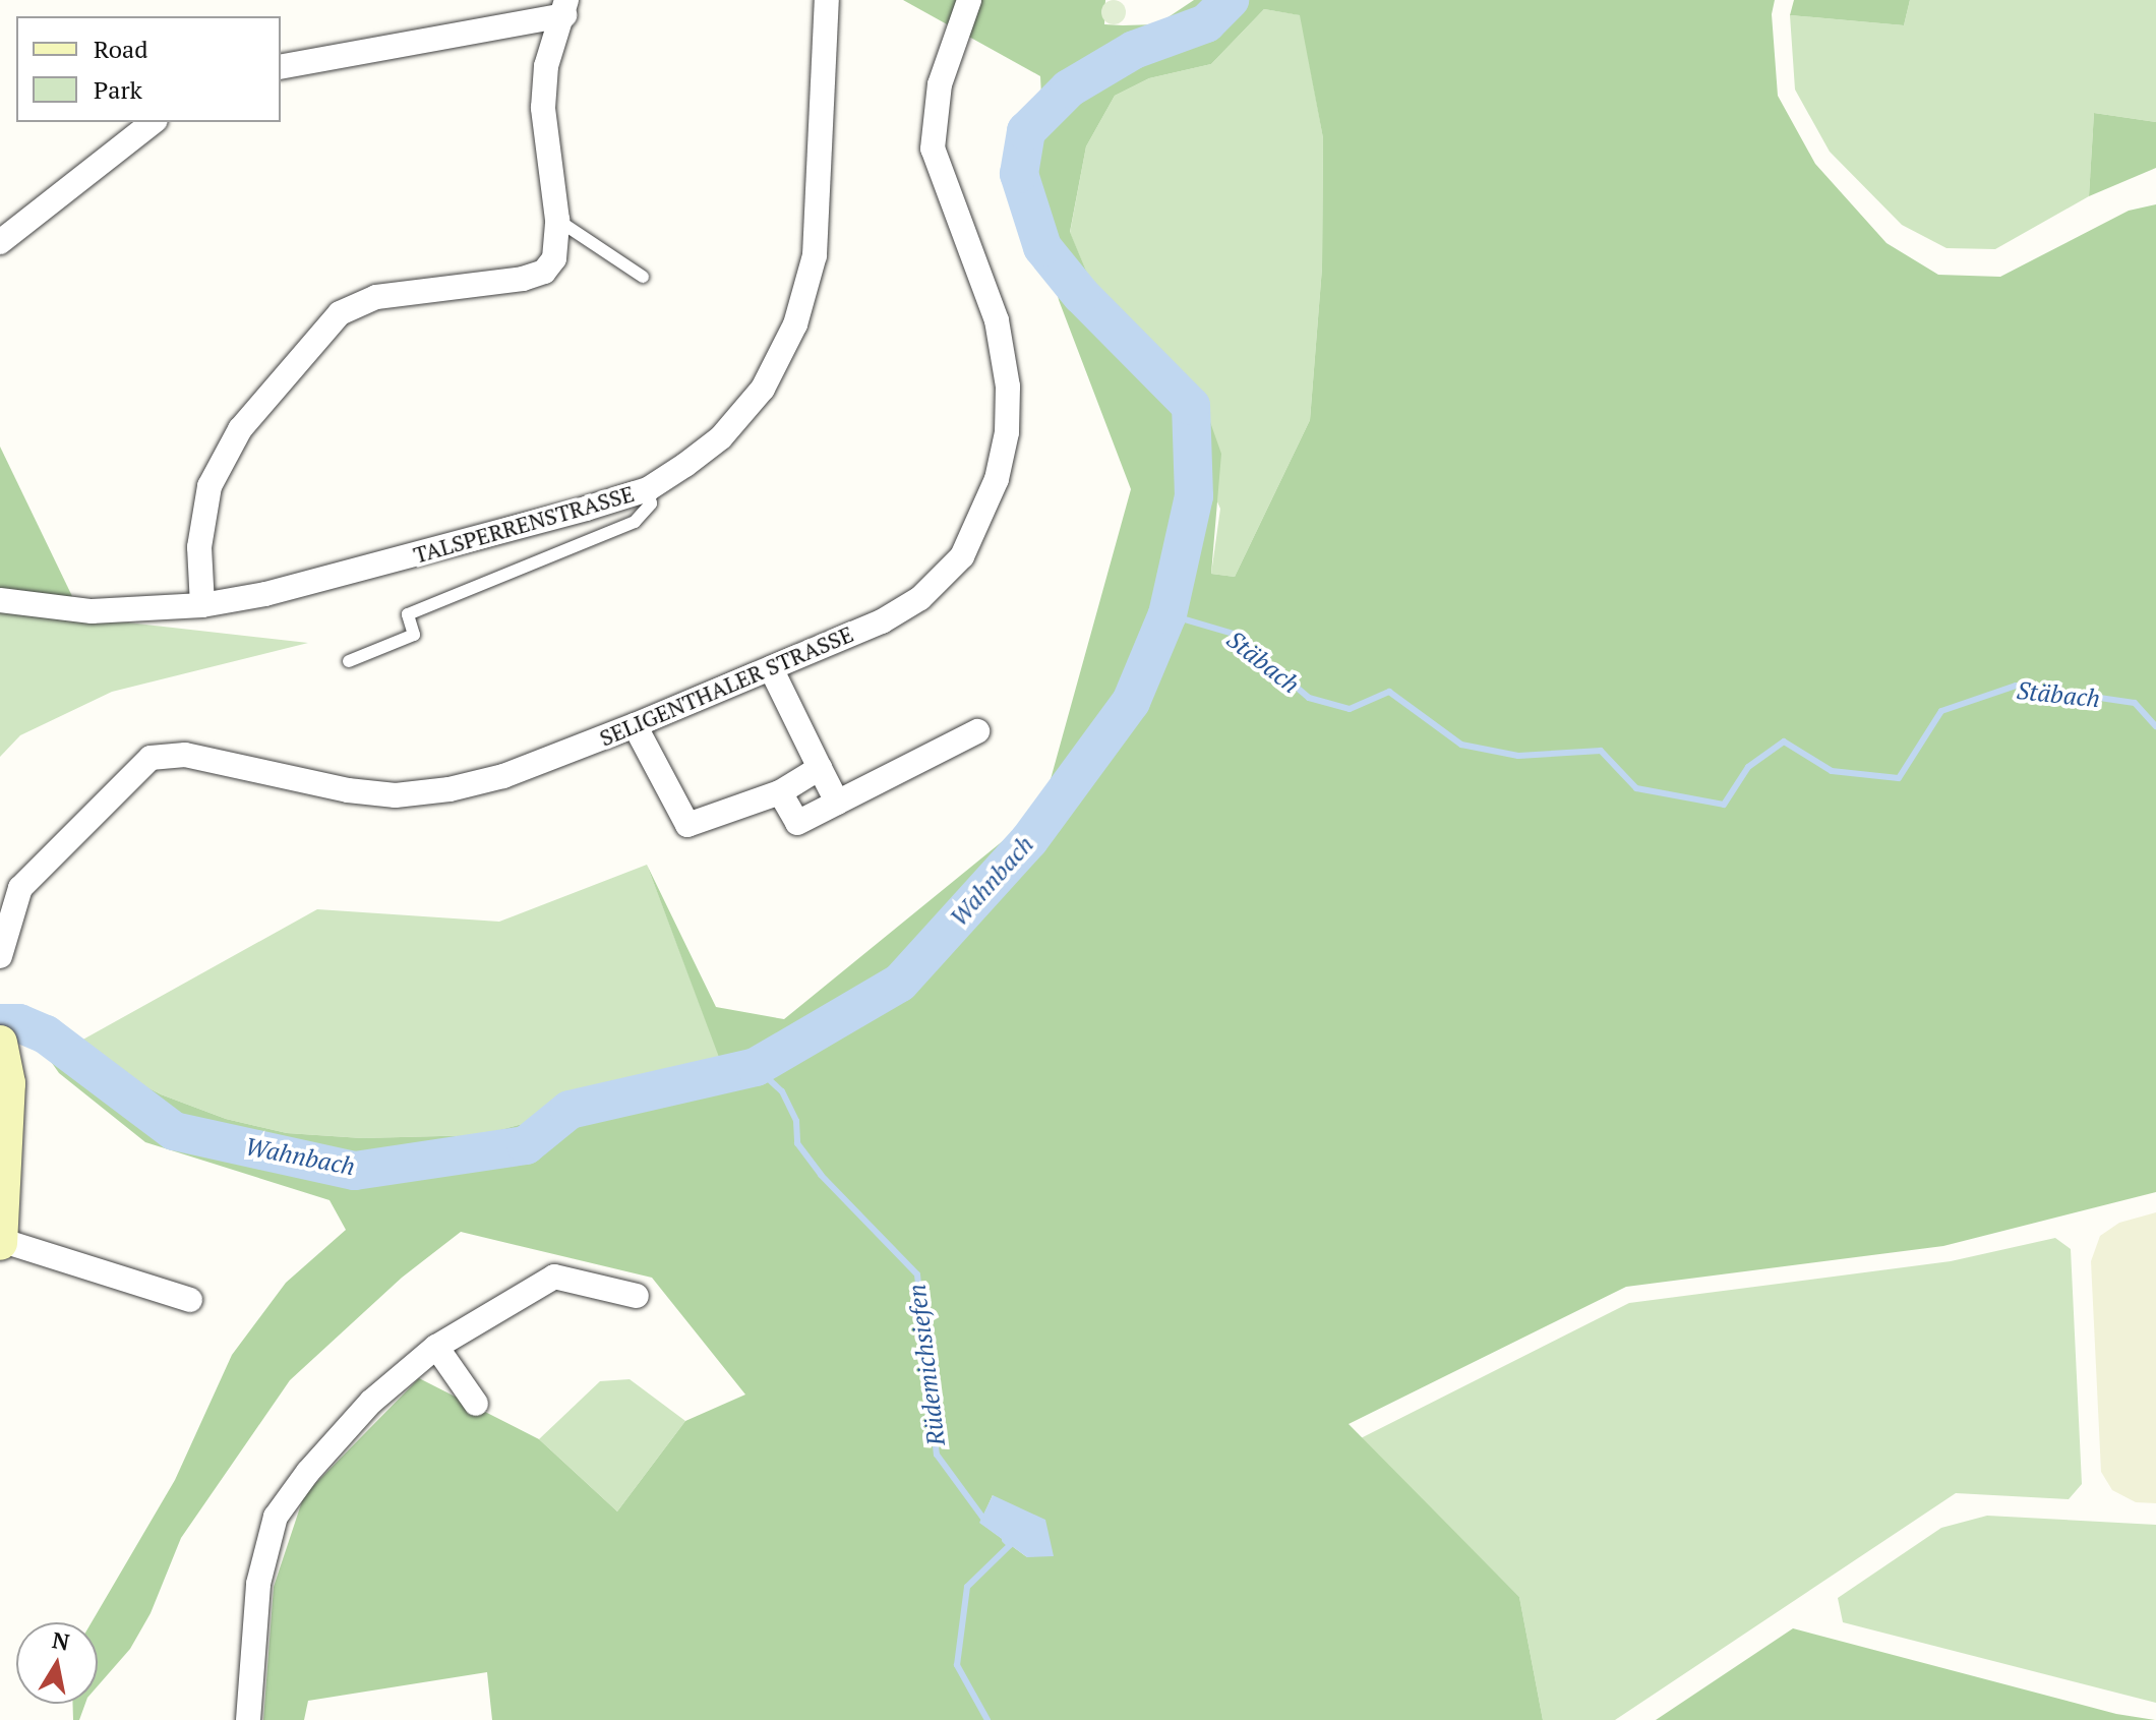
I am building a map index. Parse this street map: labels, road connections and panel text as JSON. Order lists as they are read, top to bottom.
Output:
{
  "streets": {
    "street": ["TALSPERRENSTRASSE", "SELIGENTHALER STRASSE"]
  },
  "water": ["Stäbach", "Wahnbach", "Rüdemichsiefen"],
  "legend": ["Road", "Park"],
  "north": "top"
}
